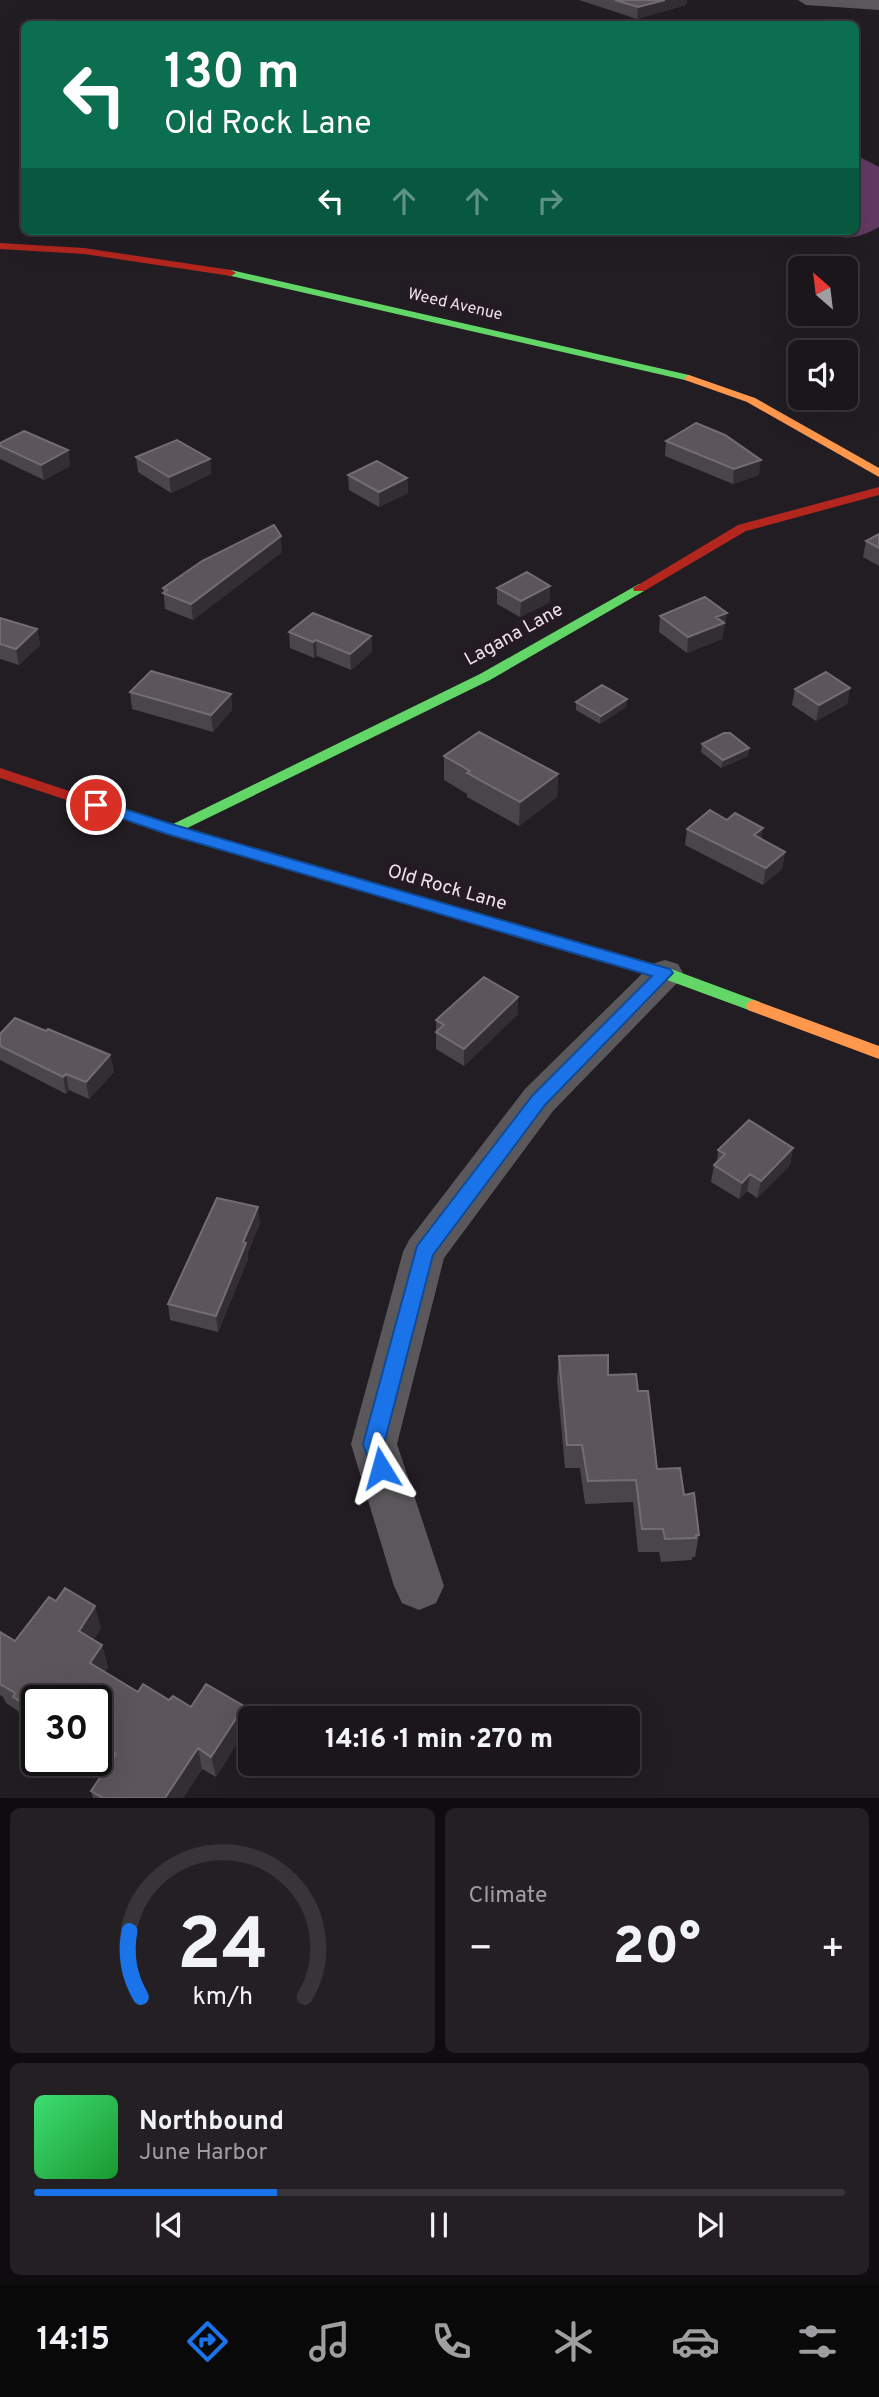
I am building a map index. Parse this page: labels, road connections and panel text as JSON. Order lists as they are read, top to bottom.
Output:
{
  "streets": {
    "street": ["Weed Avenue", "Lagana Lane", "Old Rock Lane"]
  },
  "crossings": [
    ["Lagana Lane", "Old Rock Lane"]
  ],
  "north": "top left",
  "page": {
    "turn": ["130 m", "Old Rock Lane"],
    "limit": "30",
    "trip": "14:16 · 1 min · 270 m",
    "tile": "Climate",
    "heat": ["−", "20°", "+"],
    "song": ["Northbound", "June Harbor"],
    "tabs": "14:15",
    "gauge": ["24", "km/h"]
  }
}
